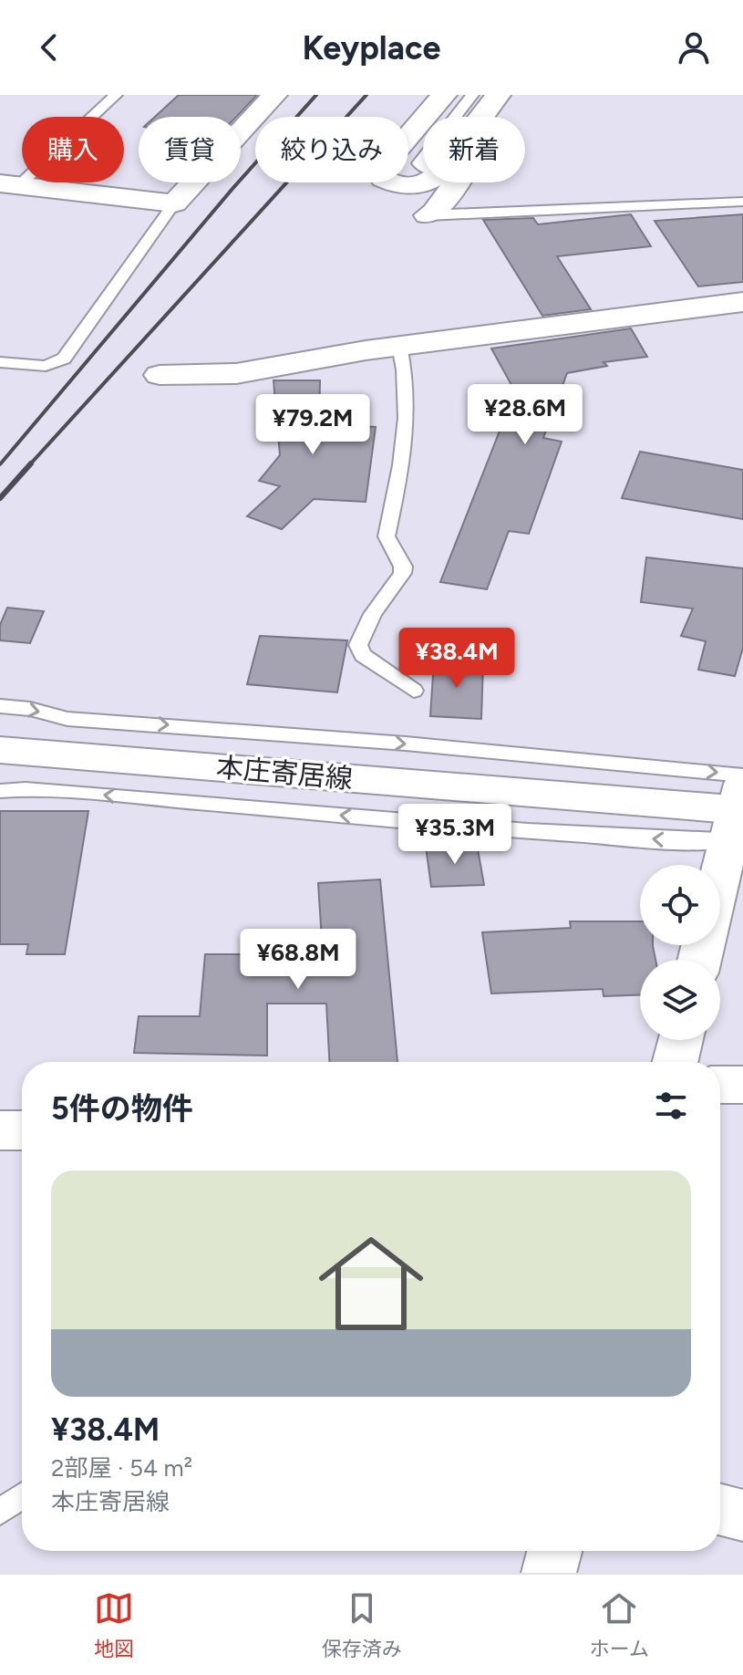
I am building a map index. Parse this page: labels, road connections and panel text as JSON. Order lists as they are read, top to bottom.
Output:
{
  "streets": {
    "street": ["本庄寄居線"]
  },
  "page": {
    "header": "Keyplace",
    "chip": [
      "購入",
      "賃貸",
      "絞り込み",
      "新着"
    ],
    "price": [
      "¥28.6M",
      "¥79.2M",
      "¥38.4M",
      "¥35.3M",
      "¥68.8M"
    ],
    "heading": "5件の物件",
    "list": [
      {
        "name": "¥38.4M",
        "note": "2部屋 · 54 m² · 本庄寄居線"
      }
    ],
    "tabs": ["地図", "保存済み", "ホーム"]
  }
}
